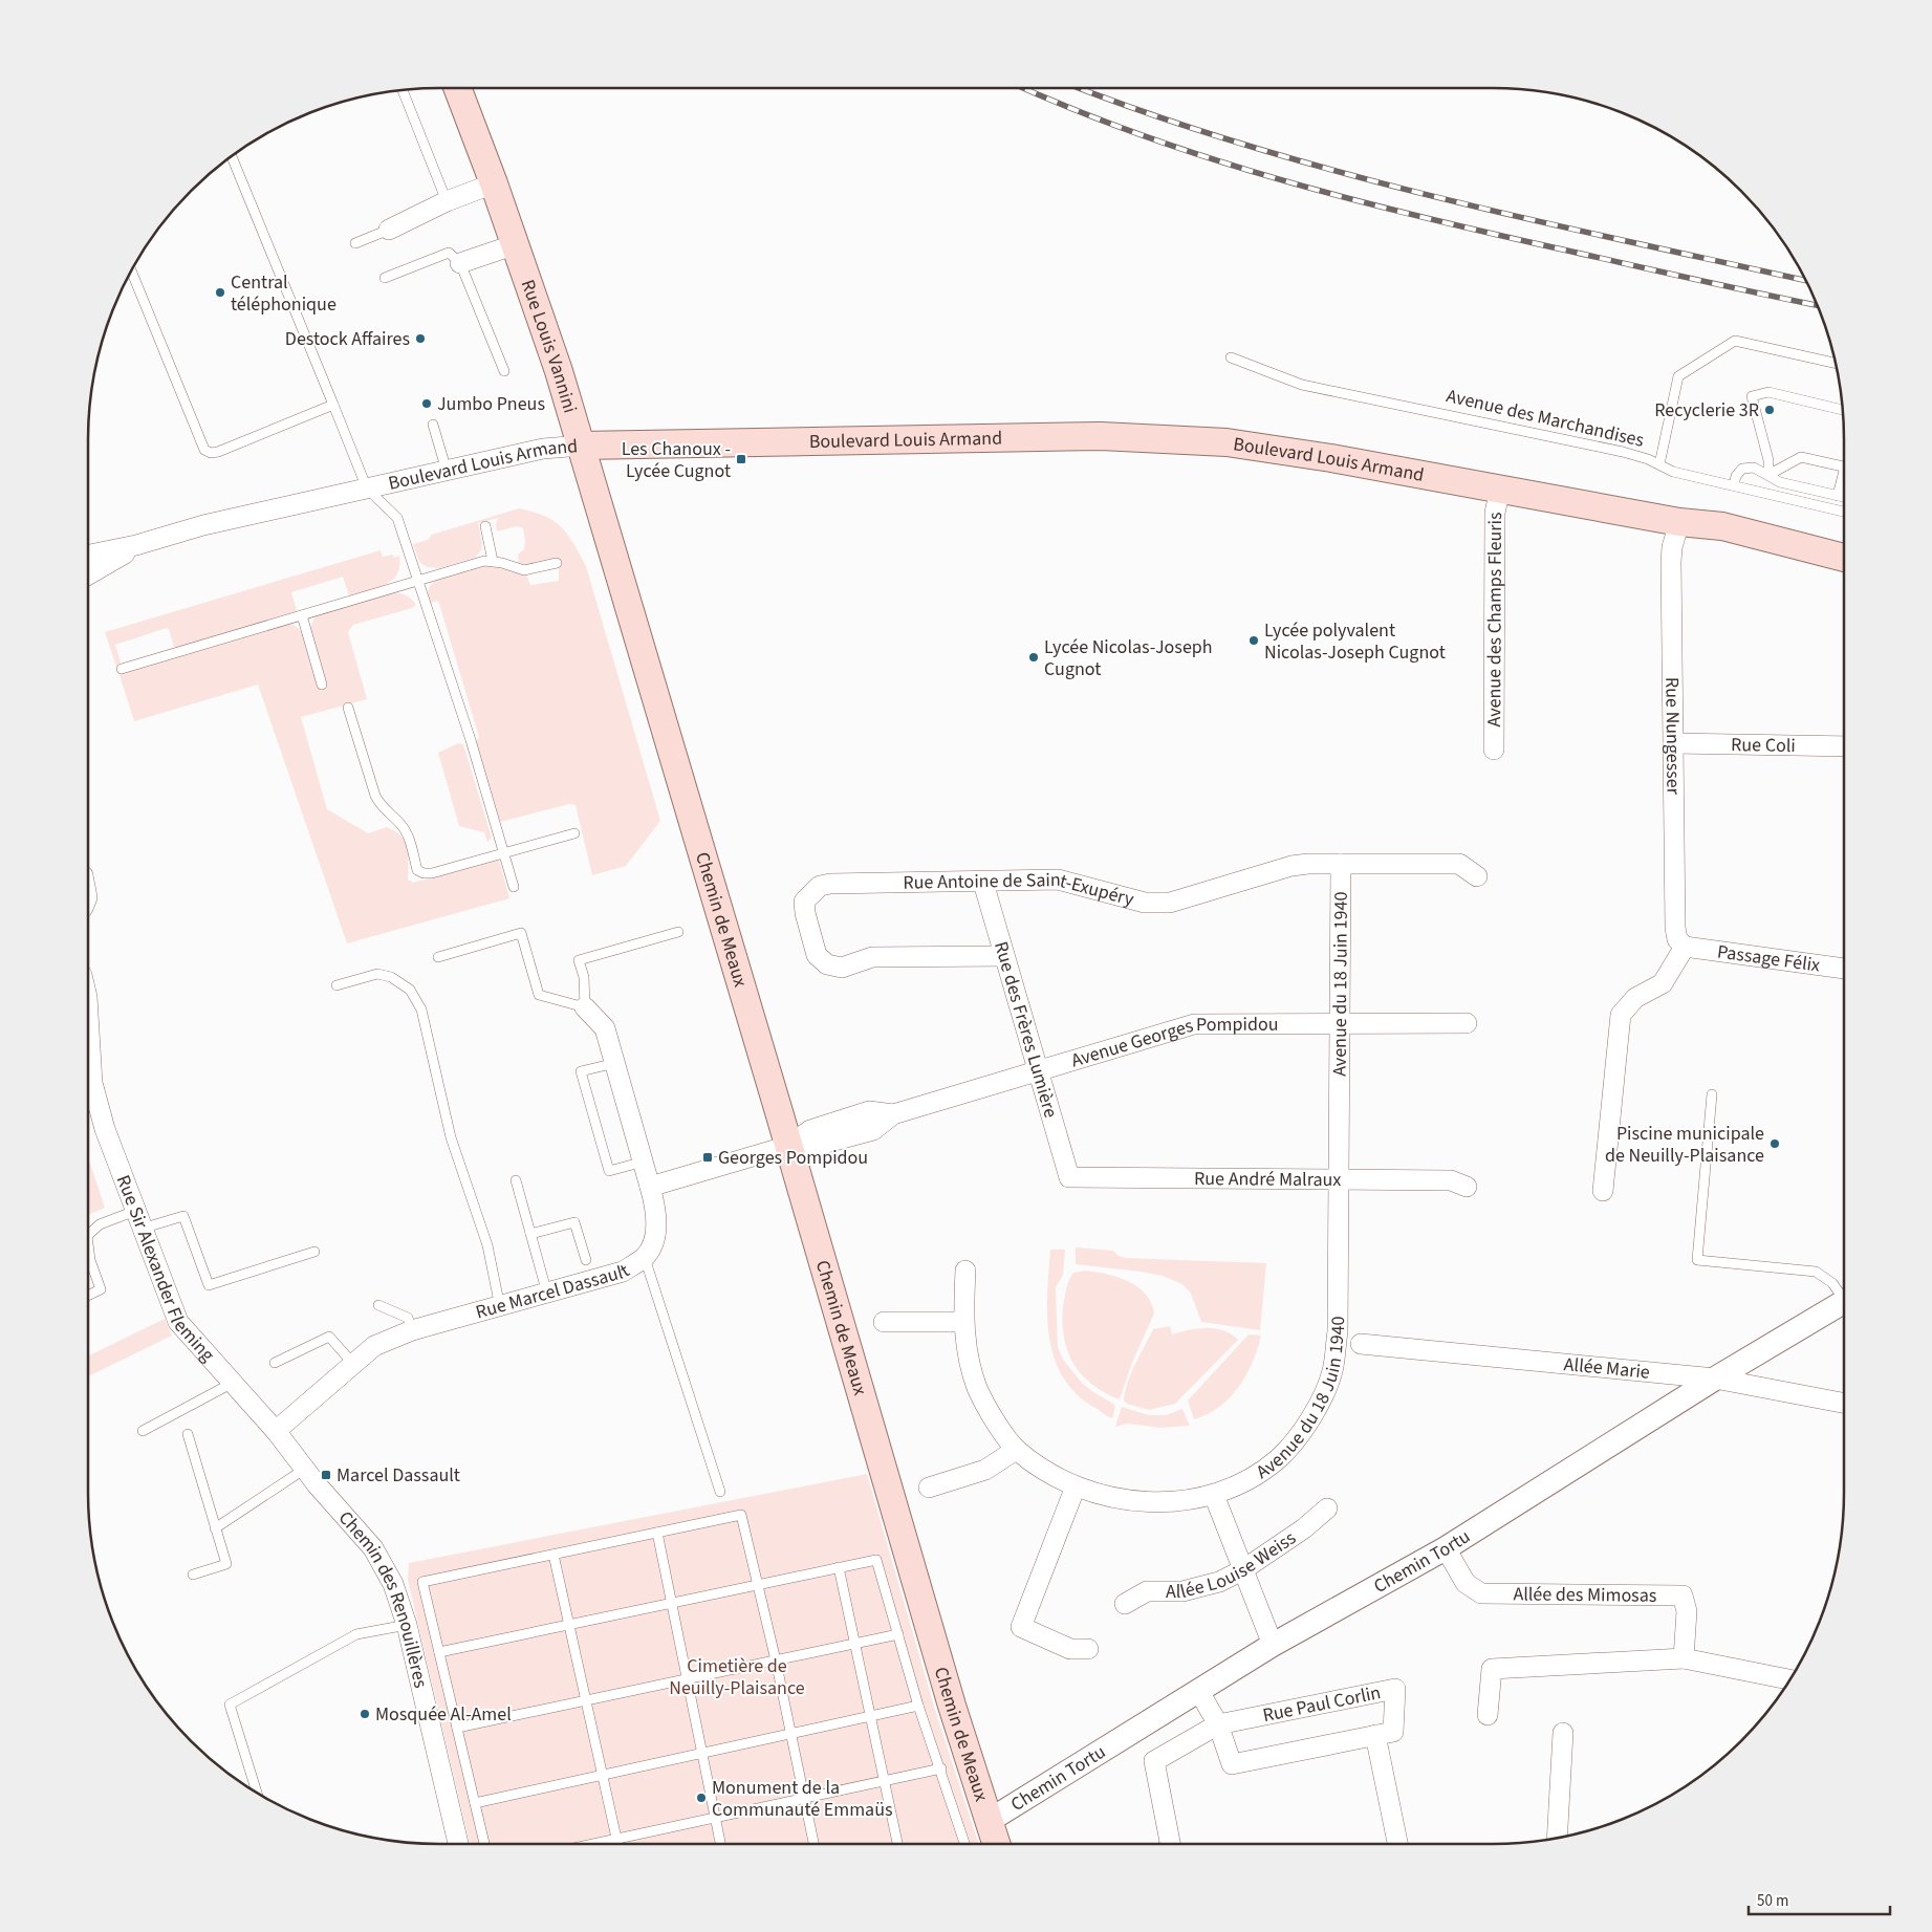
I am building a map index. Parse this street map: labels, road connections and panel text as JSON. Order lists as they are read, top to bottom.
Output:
{
  "streets": {
    "main road": ["Rue Louis Vannini", "Boulevard Louis Armand", "Chemin de Meaux"],
    "street": [
      "Avenue des Champs Fleuris",
      "Rue Nungesser",
      "Rue Coli",
      "Rue Antoine de Saint-Exupéry",
      "Passage Félix",
      "Avenue du 18 Juin 1940",
      "Rue des Frères Lumière",
      "Avenue Georges Pompidou",
      "Rue André Malraux",
      "Rue Sir Alexander Fleming",
      "Rue Marcel Dassault",
      "Allée Marie",
      "Allée Louise Weiss",
      "Chemin Tortu",
      "Allée des Mimosas",
      "Chemin des Renouillères",
      "Rue Paul Corlin"
    ],
    "lane": ["Avenue des Marchandises"]
  },
  "crossings": [
    ["Rue Louis Vannini", "Boulevard Louis Armand"],
    ["Rue Louis Vannini", "Chemin de Meaux"],
    ["Boulevard Louis Armand", "Avenue des Champs Fleuris"],
    ["Boulevard Louis Armand", "Rue Nungesser"],
    ["Rue Nungesser", "Rue Coli"],
    ["Rue Nungesser", "Passage Félix"],
    ["Rue Antoine de Saint-Exupéry", "Avenue du 18 Juin 1940"],
    ["Rue Antoine de Saint-Exupéry", "Rue des Frères Lumière"],
    ["Chemin de Meaux", "Avenue Georges Pompidou"],
    ["Chemin de Meaux", "Chemin Tortu"],
    ["Avenue du 18 Juin 1940", "Avenue Georges Pompidou"],
    ["Avenue du 18 Juin 1940", "Rue André Malraux"],
    ["Rue des Frères Lumière", "Avenue Georges Pompidou"],
    ["Rue des Frères Lumière", "Rue André Malraux"],
    ["Rue Sir Alexander Fleming", "Rue Marcel Dassault"],
    ["Rue Sir Alexander Fleming", "Chemin des Renouillères"],
    ["Rue Marcel Dassault", "Chemin des Renouillères"],
    ["Allée Marie", "Chemin Tortu"],
    ["Chemin Tortu", "Allée des Mimosas"],
    ["Chemin Tortu", "Rue Paul Corlin"]
  ],
  "parks": ["Cimetière de Neuilly-Plaisance"],
  "places": {
    "other": [
      "Central téléphonique",
      "Destock Affaires",
      "Jumbo Pneus",
      "Recyclerie 3R",
      "Lycée polyvalent Nicolas-Joseph Cugnot",
      "Lycée Nicolas-Joseph Cugnot",
      "Piscine municipale de Neuilly-Plaisance",
      "Mosquée Al-Amel",
      "Monument de la Communauté Emmaüs"
    ],
    "transit": ["Les Chanoux - Lycée Cugnot", "Georges Pompidou", "Marcel Dassault"]
  },
  "scale_bar": "50 m"
}
